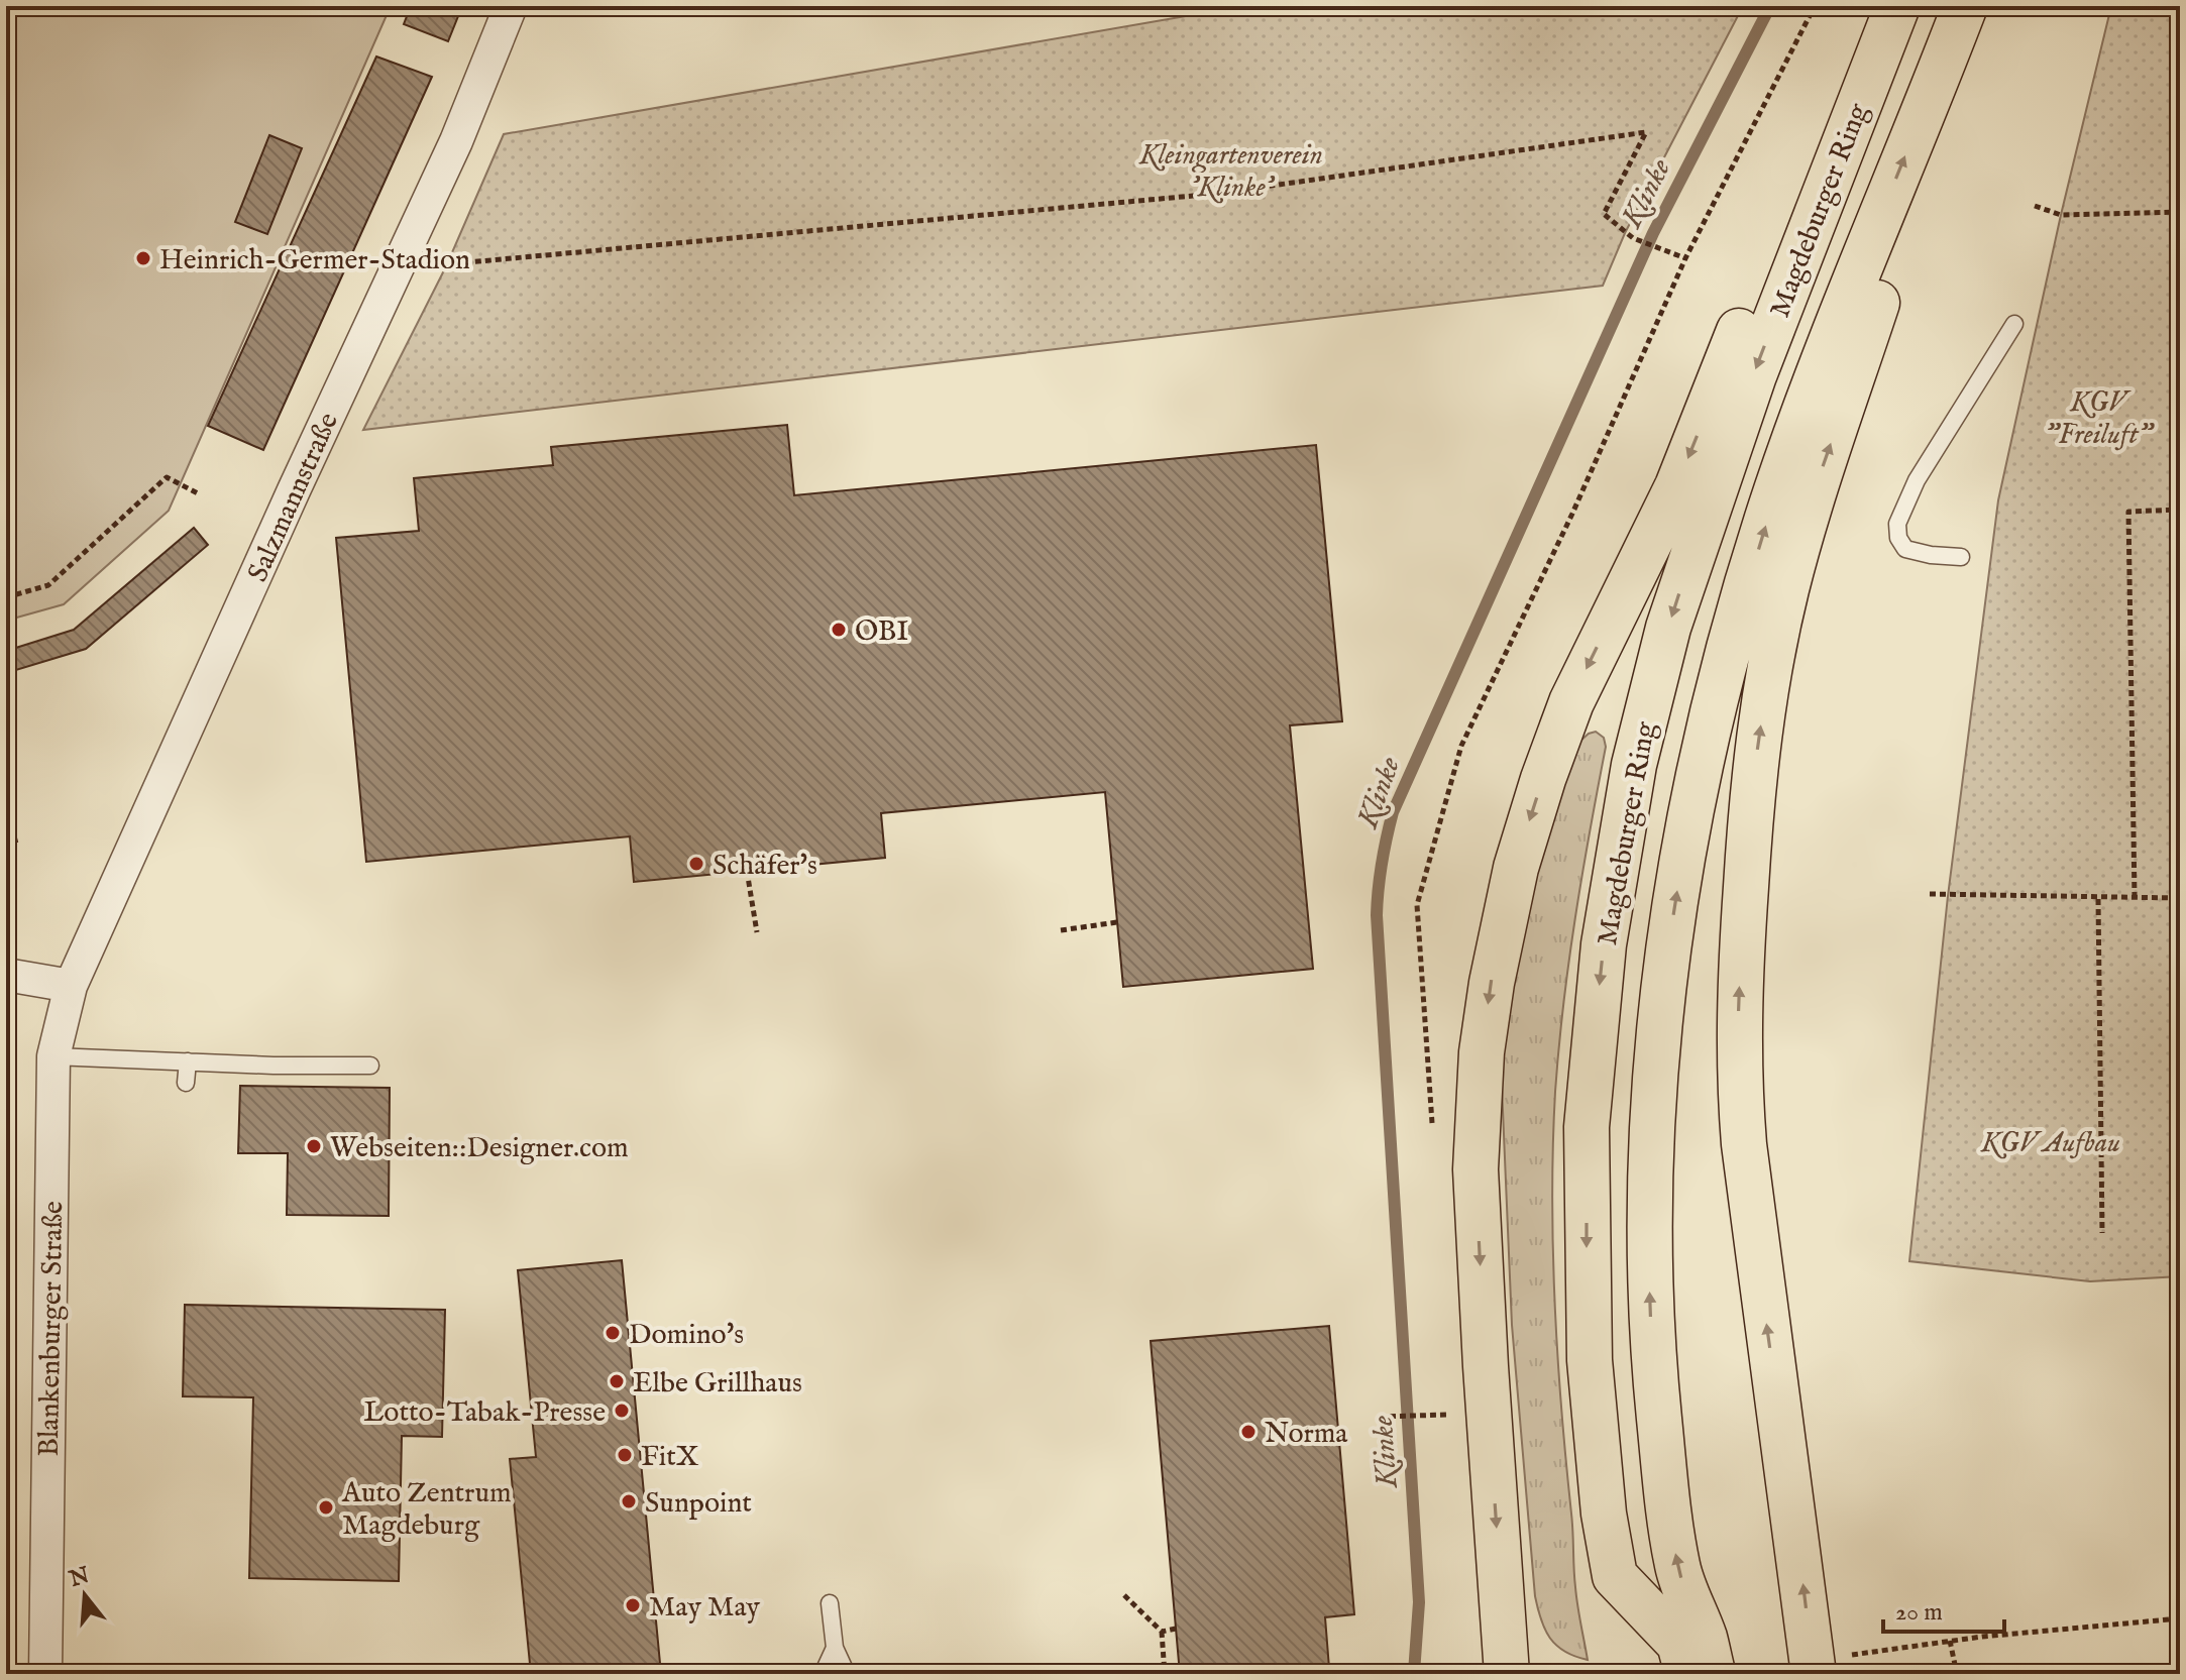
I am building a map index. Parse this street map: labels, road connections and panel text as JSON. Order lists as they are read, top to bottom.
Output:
{
  "streets": {
    "highway": ["Magdeburger Ring"],
    "street": ["Salzmannstraße", "Blankenburger Straße"]
  },
  "crossings": [
    ["Salzmannstraße", "Blankenburger Straße"]
  ],
  "water": ["Klinke"],
  "parks": ["Kleingartenverein 'Klinke'", "KGV \"Freiluft\"", "KGV Aufbau"],
  "places": [
    "Heinrich-Germer-Stadion",
    "OBI",
    "Schäfer's",
    "Webseiten::Designer.com",
    "Domino's",
    "Elbe Grillhaus",
    "Lotto-Tabak-Presse",
    "Norma",
    "FitX",
    "Sunpoint",
    "Auto Zentrum Magdeburg",
    "May May"
  ],
  "scale_bar": "20 m",
  "north": "top"
}
